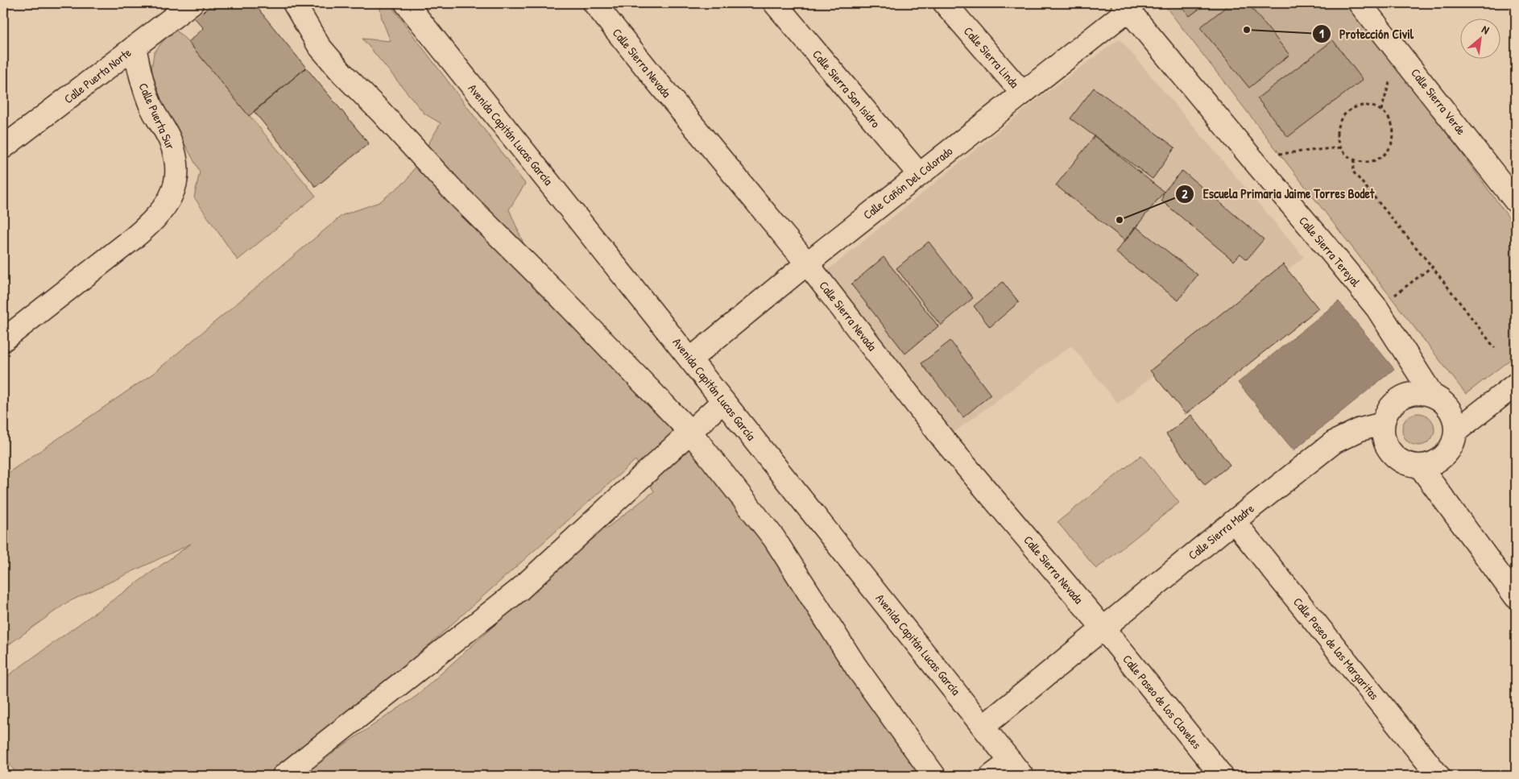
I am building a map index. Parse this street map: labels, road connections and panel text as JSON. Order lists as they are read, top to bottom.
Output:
{
  "streets": {
    "street": [
      "Calle Sierra Linda",
      "Calle Sierra Nevada",
      "Calle Puerta Norte",
      "Calle Sierra San Isidro",
      "Calle Sierra Verde",
      "Calle Puerta Sur",
      "Avenida Capitán Lucas García",
      "Calle Cañón Del Colorado",
      "Calle Sierra Tereyal",
      "Calle Sierra Madre",
      "Calle Paseo de las Margaritas",
      "Calle Paseo de los Claveles"
    ]
  },
  "crossings": [
    ["Calle Sierra Linda", "Calle Cañón Del Colorado"],
    ["Calle Sierra Nevada", "Calle Cañón Del Colorado"],
    ["Calle Sierra Nevada", "Calle Sierra Madre"],
    ["Calle Sierra Nevada", "Calle Paseo de los Claveles"],
    ["Calle Puerta Norte", "Calle Puerta Sur"],
    ["Calle Sierra San Isidro", "Calle Cañón Del Colorado"],
    ["Avenida Capitán Lucas García", "Calle Cañón Del Colorado"],
    ["Avenida Capitán Lucas García", "Calle Sierra Madre"],
    ["Calle Cañón Del Colorado", "Calle Sierra Tereyal"],
    ["Calle Sierra Tereyal", "Calle Sierra Madre"],
    ["Calle Sierra Madre", "Calle Paseo de las Margaritas"],
    ["Calle Sierra Madre", "Calle Paseo de los Claveles"]
  ],
  "places": ["Protección Civil", "Escuela Primaria Jaime Torres Bodet"],
  "north": "top right"
}
